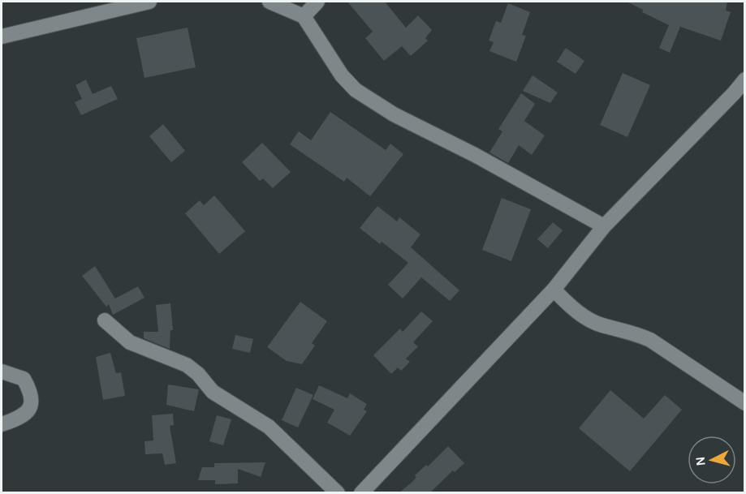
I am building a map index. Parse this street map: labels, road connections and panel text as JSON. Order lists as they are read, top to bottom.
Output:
{
  "north": "left"
}
